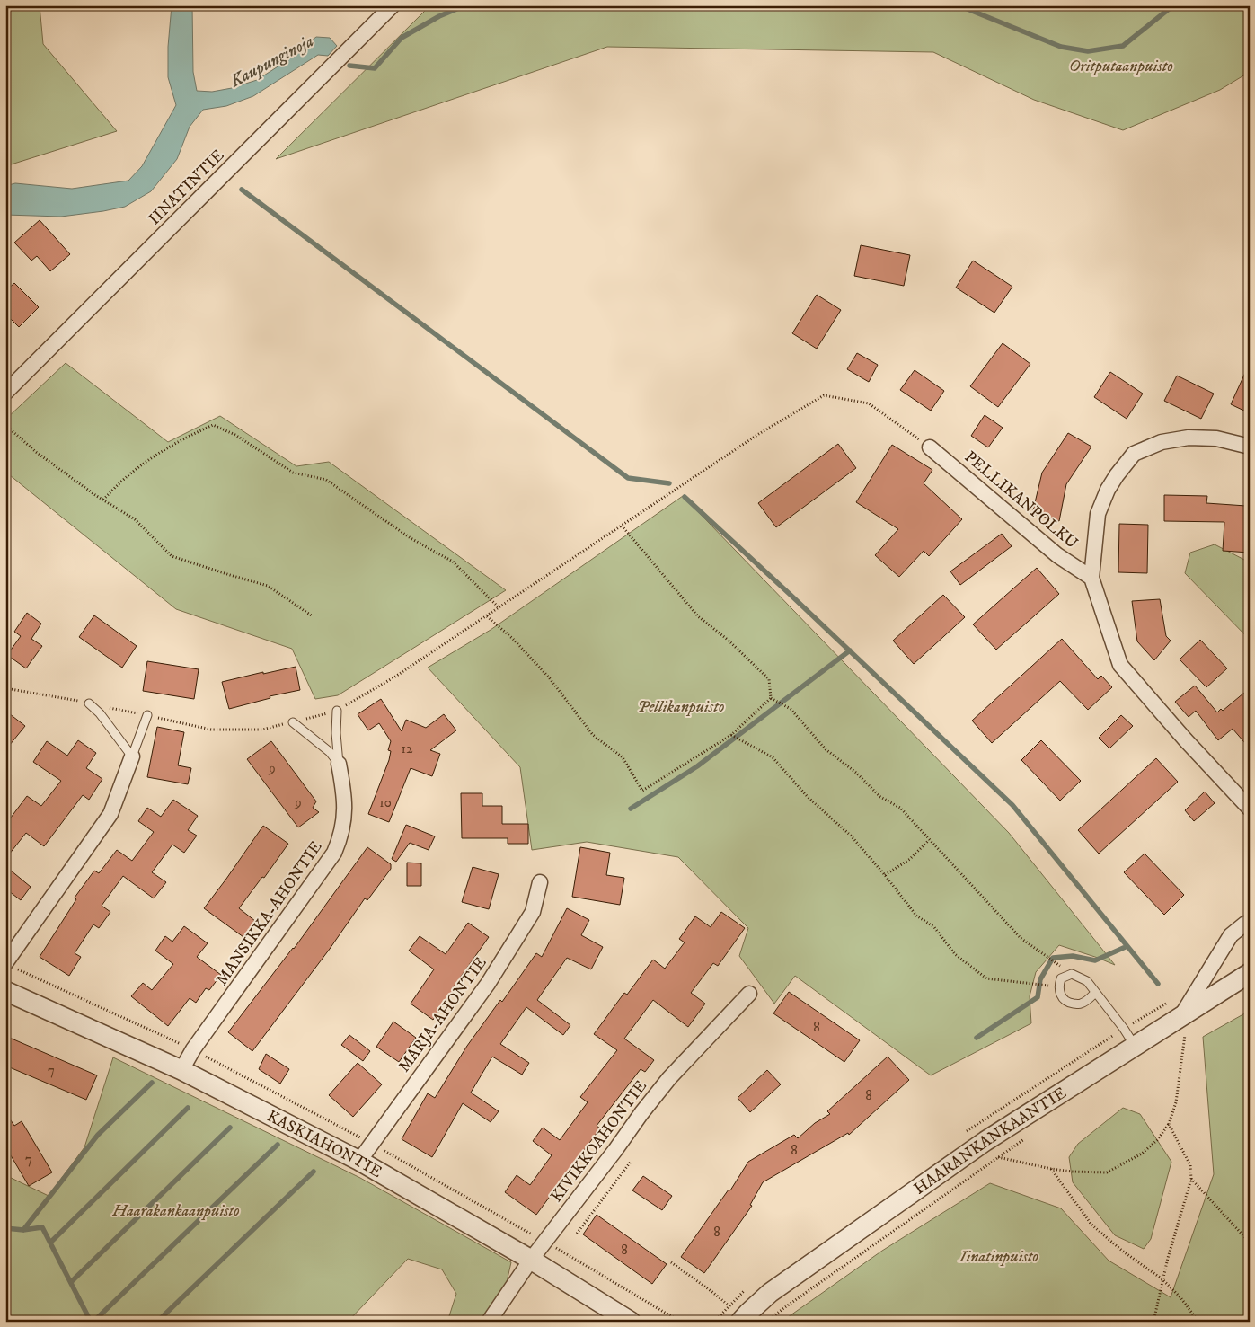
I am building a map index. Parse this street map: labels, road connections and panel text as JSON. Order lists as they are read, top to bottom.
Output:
{
  "streets": {
    "street": [
      "IINATINTIE",
      "PELLIKANPOLKU",
      "MANSIKKA-AHONTIE",
      "MARJA-AHONTIE",
      "HAARANKANKAANTIE",
      "KIVIKKOAHONTIE",
      "KASKIAHONTIE"
    ]
  },
  "crossings": [
    ["MANSIKKA-AHONTIE", "KASKIAHONTIE"],
    ["MARJA-AHONTIE", "KASKIAHONTIE"],
    ["KIVIKKOAHONTIE", "KASKIAHONTIE"]
  ],
  "water": ["Kaupunginoja"],
  "parks": [
    "Oritputaanpuisto",
    "Pellikanpuisto",
    "Haarakankaanpuisto",
    "Iinatinpuisto"
  ],
  "house_numbers": [
    "12",
    "9",
    "9",
    "10",
    "8",
    "7",
    "8",
    "8",
    "7",
    "8",
    "8"
  ]
}
